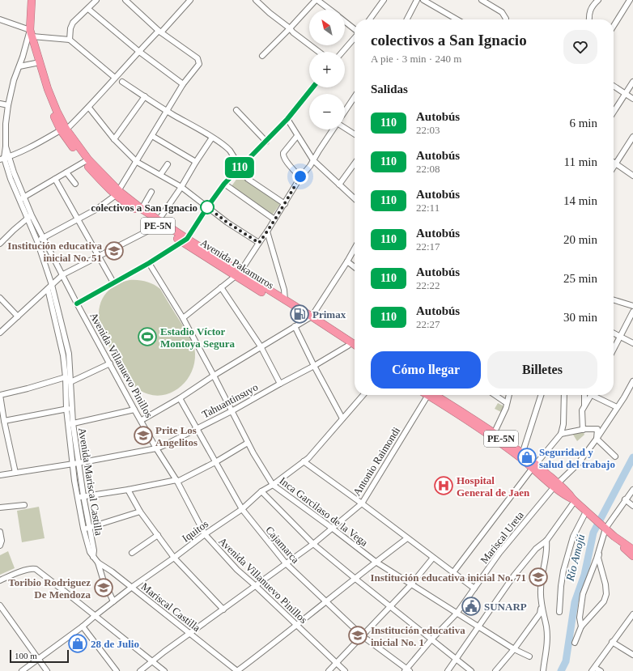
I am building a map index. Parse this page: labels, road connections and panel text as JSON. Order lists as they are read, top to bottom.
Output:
{
  "streets": {
    "highway": ["PE-5N", "Avenida Pakamuros"],
    "street": [
      "Avenida Villanuevo Pinillos",
      "Tahuantinsuyo",
      "Antonio Raimondi",
      "Avenida Mariscal Castilla",
      "Inca Garcilaso de la Vega",
      "Iquitos",
      "Mariscal Ureta",
      "Cajamarca",
      "Mariscal Castilla"
    ]
  },
  "crossings": [
    ["PE-5N", "Mariscal Ureta"],
    ["Avenida Pakamuros", "Tahuantinsuyo"],
    ["Avenida Villanuevo Pinillos", "Tahuantinsuyo"],
    ["Avenida Villanuevo Pinillos", "Antonio Raimondi"],
    ["Avenida Villanuevo Pinillos", "Avenida Mariscal Castilla"],
    ["Avenida Villanuevo Pinillos", "Iquitos"],
    ["Tahuantinsuyo", "Avenida Mariscal Castilla"],
    ["Tahuantinsuyo", "Inca Garcilaso de la Vega"],
    ["Tahuantinsuyo", "Cajamarca"],
    ["Antonio Raimondi", "Inca Garcilaso de la Vega"],
    ["Antonio Raimondi", "Cajamarca"],
    ["Antonio Raimondi", "Mariscal Castilla"],
    ["Avenida Mariscal Castilla", "Mariscal Castilla"],
    ["Inca Garcilaso de la Vega", "Iquitos"],
    ["Inca Garcilaso de la Vega", "Mariscal Ureta"],
    ["Iquitos", "Cajamarca"],
    ["Iquitos", "Mariscal Castilla"],
    ["Mariscal Ureta", "Cajamarca"]
  ],
  "water": ["Río Amojú"],
  "places": {
    "other": ["colectivos a San Ignacio"],
    "school or university": [
      "Institución educativa inicial No. 51",
      "Prite Los Angelitos",
      "Institución educativa inicial No. 71",
      "Toribio Rodriguez De Mendoza",
      "Institución educativa inicial No. 1"
    ],
    "fuel station": ["Primax"],
    "sports": ["Estadio Víctor Montoya Segura"],
    "shop": ["Seguridad y salud del trabajo", "28 de Julio"],
    "hospital": ["Hospital General de Jaen"],
    "public building": ["SUNARP"]
  },
  "lines": ["bus line 110"],
  "scale_bar": "100 m",
  "north": "top left",
  "page": {
    "on_map": "110",
    "map_buttons": ["+", "−"],
    "heading": [
      ["colectivos a San Ignacio", "A pie · 3 min · 240 m"],
      "Salidas"
    ],
    "list": [
      {
        "mark": "110",
        "name": "Autobús",
        "note": "22:03",
        "value": "6 min"
      },
      {
        "mark": "110",
        "name": "Autobús",
        "note": "22:08",
        "value": "11 min"
      },
      {
        "mark": "110",
        "name": "Autobús",
        "note": "22:11",
        "value": "14 min"
      },
      {
        "mark": "110",
        "name": "Autobús",
        "note": "22:17",
        "value": "20 min"
      },
      {
        "mark": "110",
        "name": "Autobús",
        "note": "22:22",
        "value": "25 min"
      },
      {
        "mark": "110",
        "name": "Autobús",
        "note": "22:27",
        "value": "30 min"
      }
    ],
    "buttons": ["Cómo llegar", "Billetes"],
    "scale": "100 m"
  }
}
